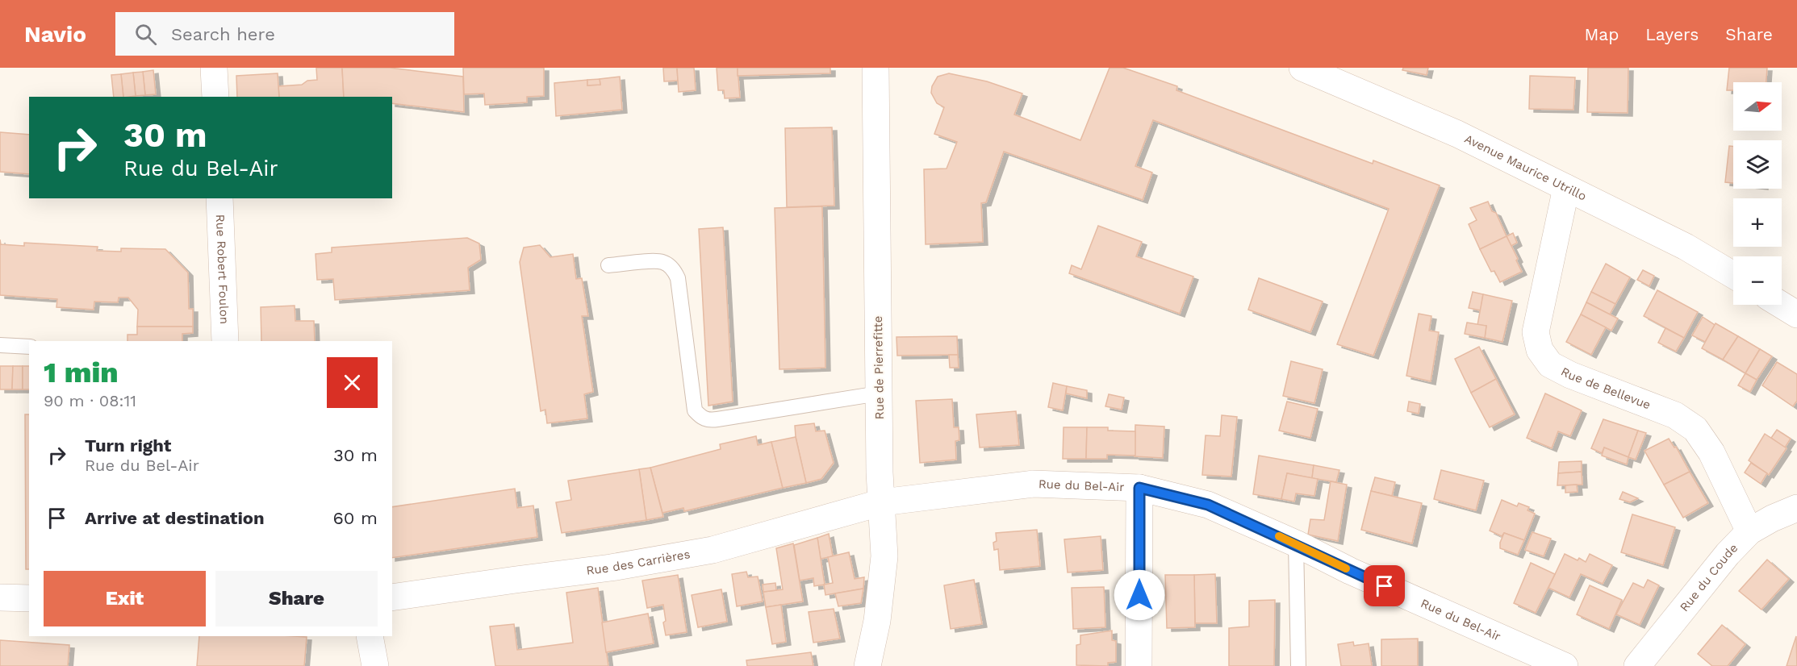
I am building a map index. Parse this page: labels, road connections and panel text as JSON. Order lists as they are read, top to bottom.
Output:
{
  "streets": {
    "street": [
      "Avenue Maurice Utrillo",
      "Rue Robert Foulon",
      "Rue de Pierrefitte",
      "Rue de Bellevue",
      "Rue du Bel-Air",
      "Rue des Carrières",
      "Rue du Coude"
    ]
  },
  "crossings": [
    ["Avenue Maurice Utrillo", "Rue de Bellevue"],
    ["Rue de Pierrefitte", "Rue du Bel-Air"],
    ["Rue de Pierrefitte", "Rue des Carrières"],
    ["Rue de Bellevue", "Rue du Coude"],
    ["Rue du Bel-Air", "Rue des Carrières"]
  ],
  "north": "right",
  "page": {
    "header": "Navio",
    "search": "Search here",
    "nav": ["Map", "Layers", "Share"],
    "map_buttons": ["+", "−"],
    "turn": ["30 m", "Rue du Bel-Air"],
    "heading": ["1 min", "90 m · 08:11"],
    "list": [
      {
        "name": "Turn right",
        "note": "Rue du Bel-Air",
        "value": "30 m"
      },
      {
        "name": "Arrive at destination",
        "value": "60 m"
      }
    ],
    "buttons": ["Exit", "Share"]
  }
}
